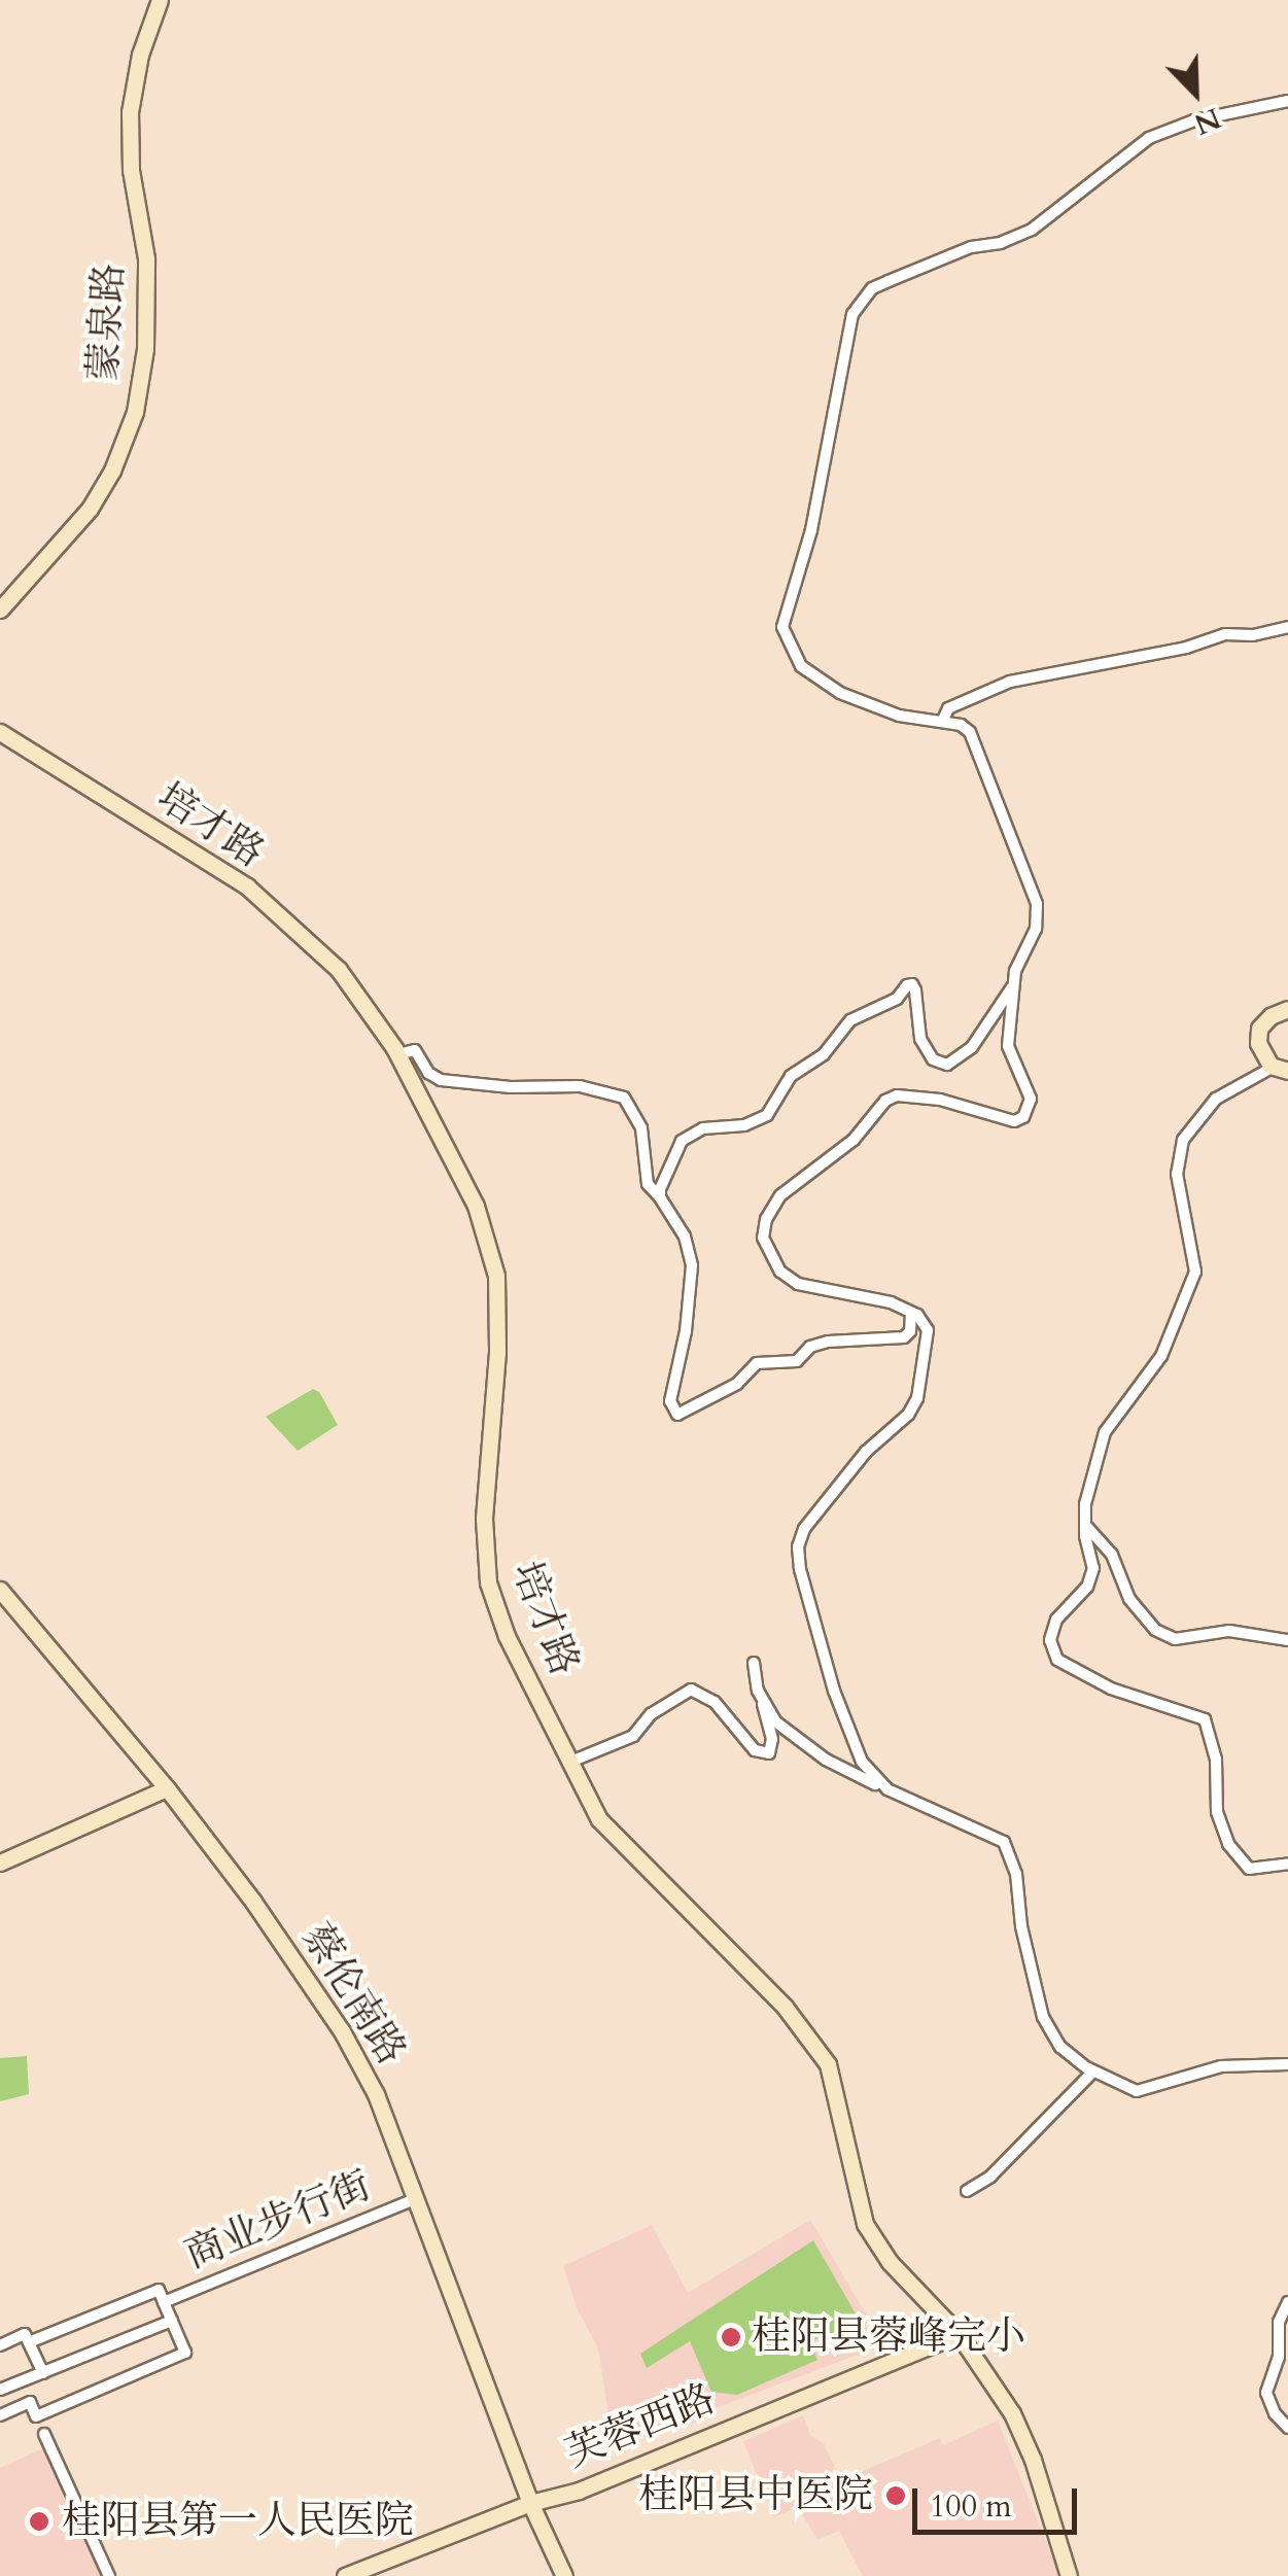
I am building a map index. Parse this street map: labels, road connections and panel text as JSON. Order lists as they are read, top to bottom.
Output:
{
  "streets": {
    "street": [
      "蒙泉路",
      "培才路",
      "蔡伦南路",
      "商业步行街",
      "芙蓉西路"
    ]
  },
  "crossings": [
    ["培才路", "芙蓉西路"],
    ["蔡伦南路", "商业步行街"],
    ["蔡伦南路", "芙蓉西路"]
  ],
  "places": ["桂阳县蓉峰完小", "桂阳县中医院", "桂阳县第一人民医院"],
  "scale_bar": "100 m",
  "north": "bottom right"
}
